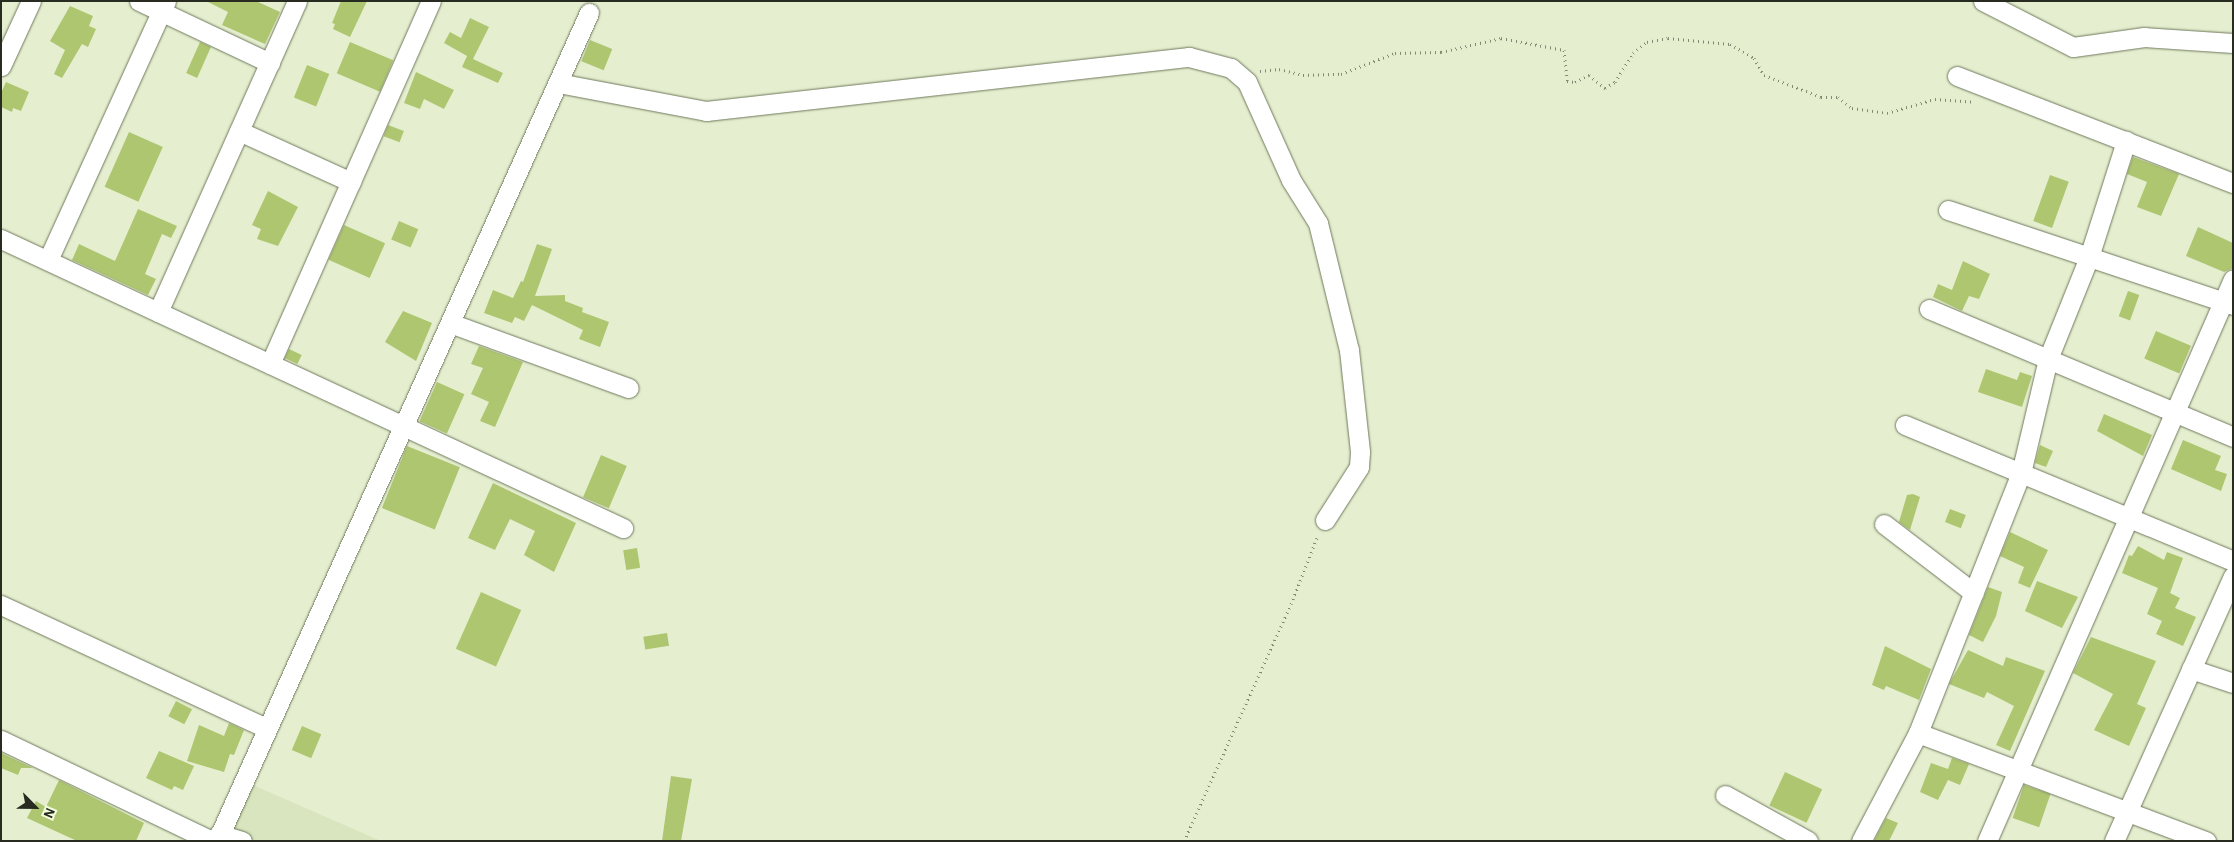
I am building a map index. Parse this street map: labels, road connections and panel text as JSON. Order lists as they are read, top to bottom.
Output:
{
  "north": "bottom right"
}
